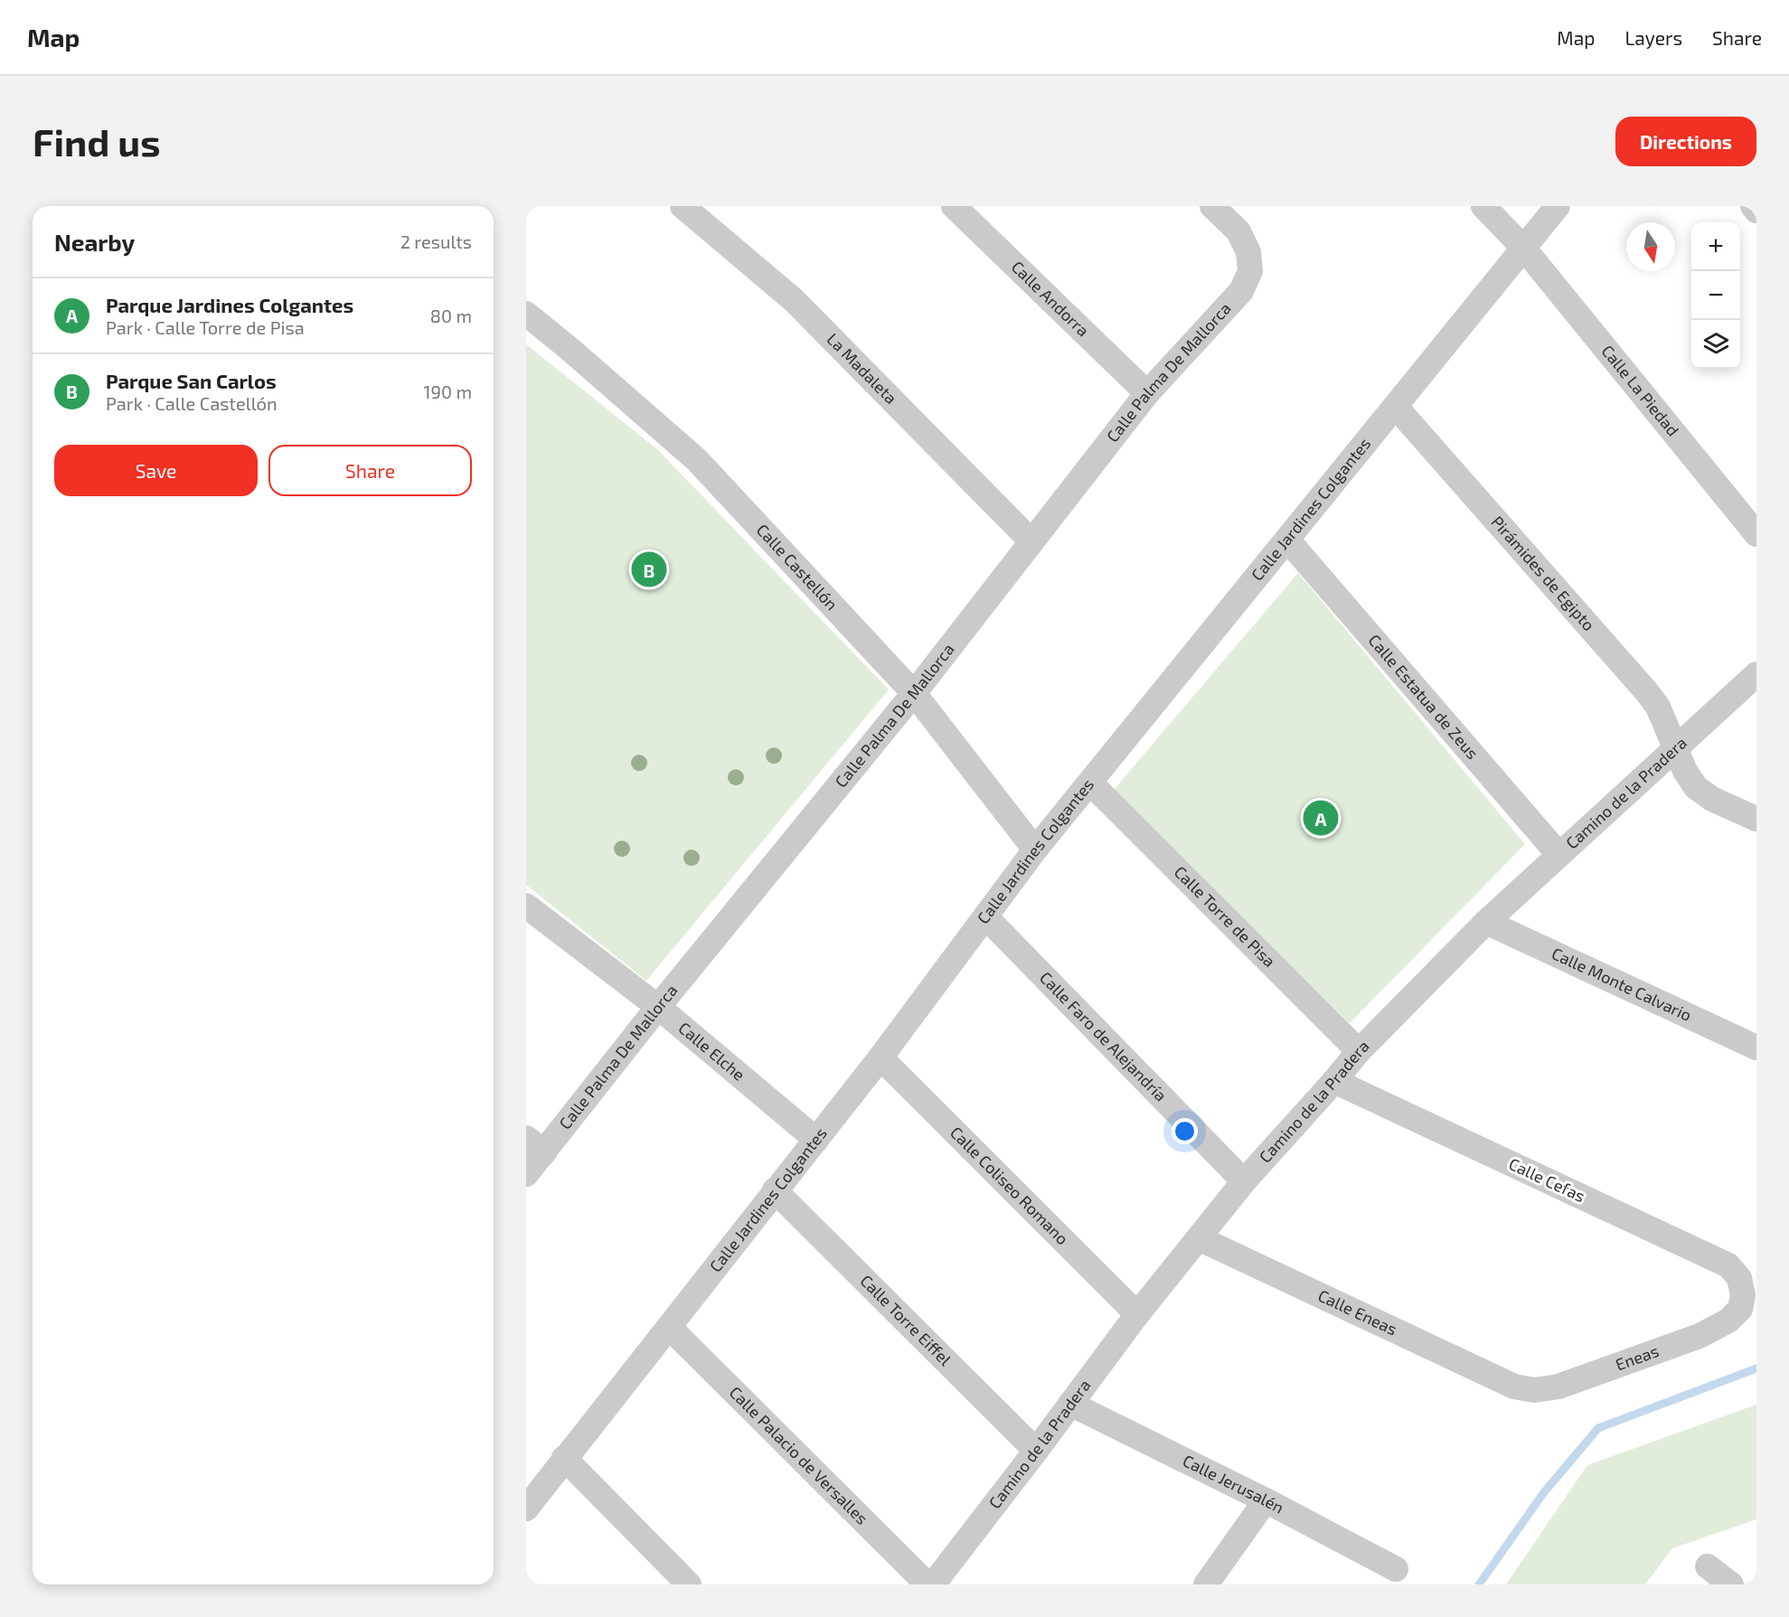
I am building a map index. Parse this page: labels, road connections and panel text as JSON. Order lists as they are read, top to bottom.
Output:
{
  "streets": {
    "street": [
      "Calle Andorra",
      "La Madaleta",
      "Calle Palma De Mallorca",
      "Calle La Piedad",
      "Calle Jardines Colgantes",
      "Calle Castellón",
      "Pirámides de Egipto",
      "Calle Estatua de Zeus",
      "Camino de la Pradera",
      "Calle Torre de Pisa",
      "Calle Monte Calvario",
      "Calle Faro de Alejandría",
      "Calle Elche",
      "Calle Cefas",
      "Calle Coliseo Romano",
      "Calle Eneas",
      "Calle Torre Eiffel",
      "Eneas",
      "Calle Palacio de Versalles",
      "Calle Jerusalén"
    ]
  },
  "crossings": [
    ["Calle Andorra", "Calle Palma De Mallorca"],
    ["La Madaleta", "Calle Palma De Mallorca"],
    ["Calle Palma De Mallorca", "Calle Castellón"],
    ["Calle Palma De Mallorca", "Calle Elche"],
    ["Calle La Piedad", "Calle Jardines Colgantes"],
    ["Calle Jardines Colgantes", "Calle Castellón"],
    ["Calle Jardines Colgantes", "Pirámides de Egipto"],
    ["Calle Jardines Colgantes", "Calle Estatua de Zeus"],
    ["Calle Jardines Colgantes", "Calle Torre de Pisa"],
    ["Calle Jardines Colgantes", "Calle Faro de Alejandría"],
    ["Calle Jardines Colgantes", "Calle Elche"],
    ["Calle Jardines Colgantes", "Calle Coliseo Romano"],
    ["Calle Jardines Colgantes", "Calle Torre Eiffel"],
    ["Calle Jardines Colgantes", "Calle Palacio de Versalles"],
    ["Pirámides de Egipto", "Camino de la Pradera"],
    ["Calle Estatua de Zeus", "Camino de la Pradera"],
    ["Camino de la Pradera", "Calle Torre de Pisa"],
    ["Camino de la Pradera", "Calle Monte Calvario"],
    ["Camino de la Pradera", "Calle Faro de Alejandría"],
    ["Camino de la Pradera", "Calle Cefas"],
    ["Camino de la Pradera", "Calle Coliseo Romano"],
    ["Camino de la Pradera", "Calle Eneas"],
    ["Camino de la Pradera", "Calle Torre Eiffel"],
    ["Camino de la Pradera", "Calle Jerusalén"],
    ["Calle Cefas", "Eneas"],
    ["Calle Eneas", "Eneas"]
  ],
  "north": "bottom",
  "page": {
    "header": "Map",
    "nav": ["Map", "Layers", "Share"],
    "buttons": [
      "Directions",
      ["Save", "Share"]
    ],
    "title": "Find us",
    "heading": ["Nearby", "2 results"],
    "map_buttons": ["+", "−"],
    "list": [
      {
        "mark": "A",
        "name": "Parque Jardines Colgantes",
        "note": "Park · Calle Torre de Pisa",
        "value": "80 m"
      },
      {
        "mark": "B",
        "name": "Parque San Carlos",
        "note": "Park · Calle Castellón",
        "value": "190 m"
      }
    ],
    "pins": ["B", "A"]
  }
}
